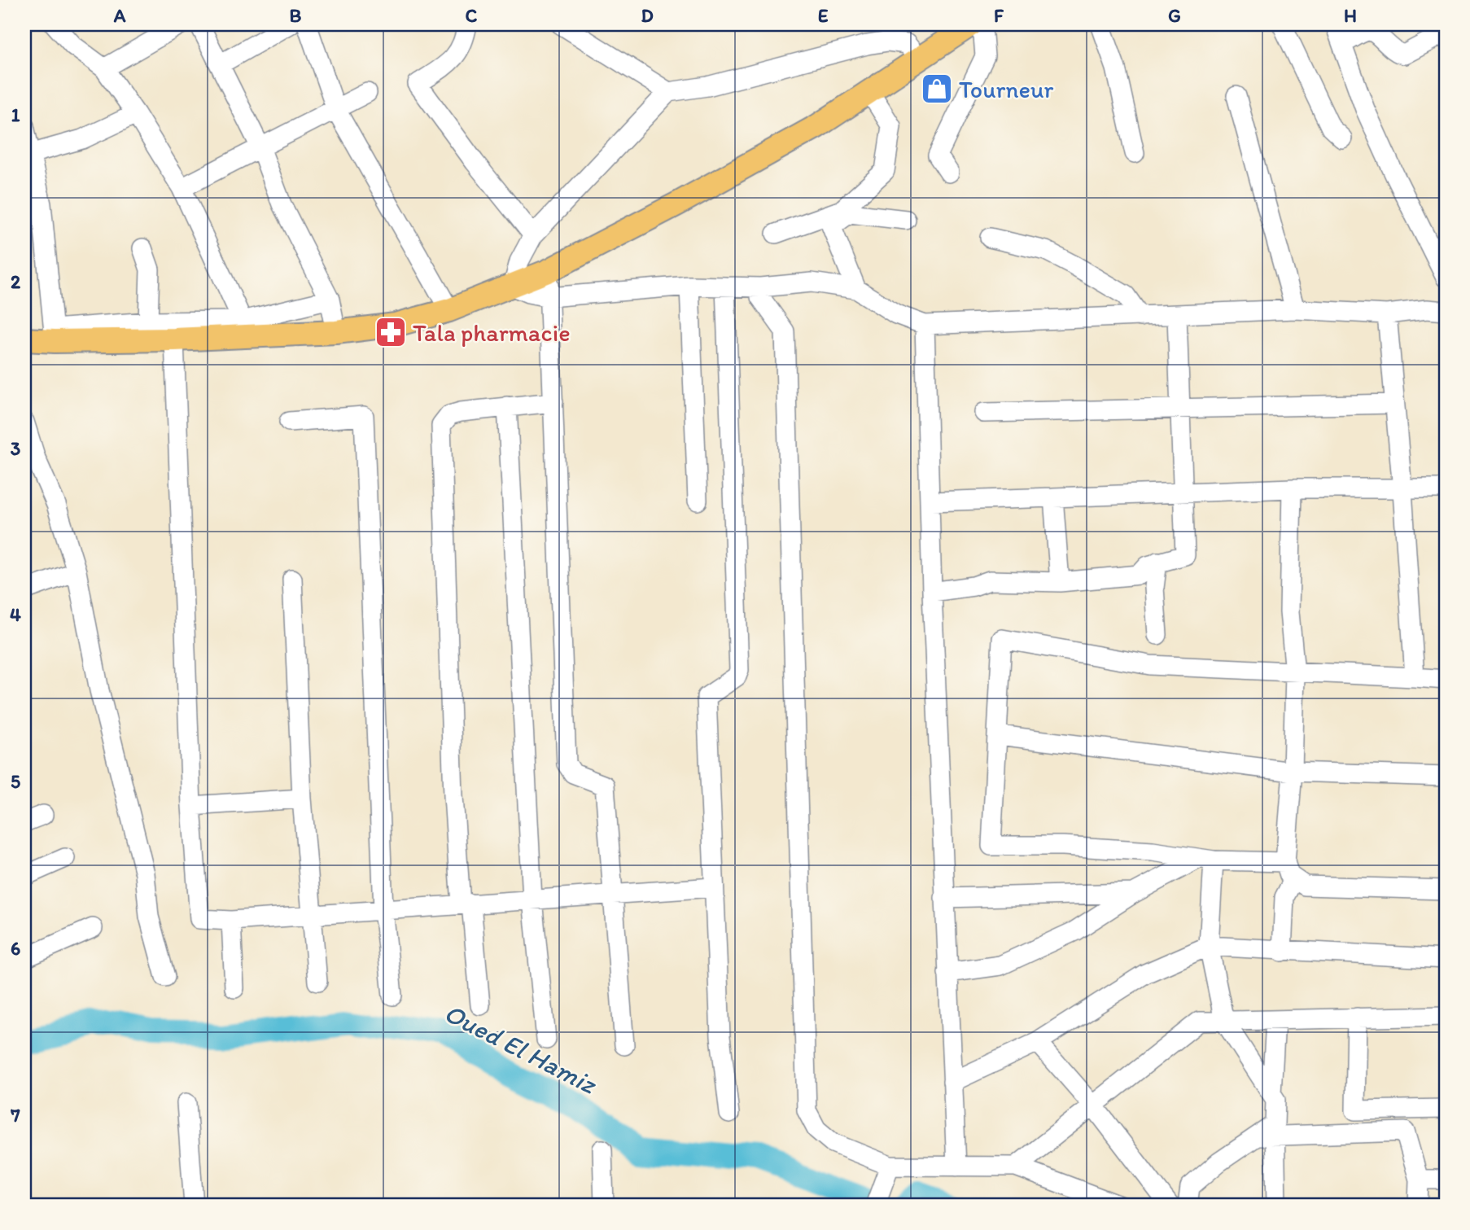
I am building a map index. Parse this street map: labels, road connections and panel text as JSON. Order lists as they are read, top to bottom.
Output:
{
  "water": ["Oued El Hamiz"],
  "places": {
    "shop": ["Tourneur"],
    "pharmacy": ["Tala pharmacie"]
  },
  "grid": {
    "columns": [
      "A",
      "B",
      "C",
      "D",
      "E",
      "F",
      "G",
      "H"
    ],
    "rows": [
      "1",
      "2",
      "3",
      "4",
      "5",
      "6",
      "7"
    ]
  }
}
